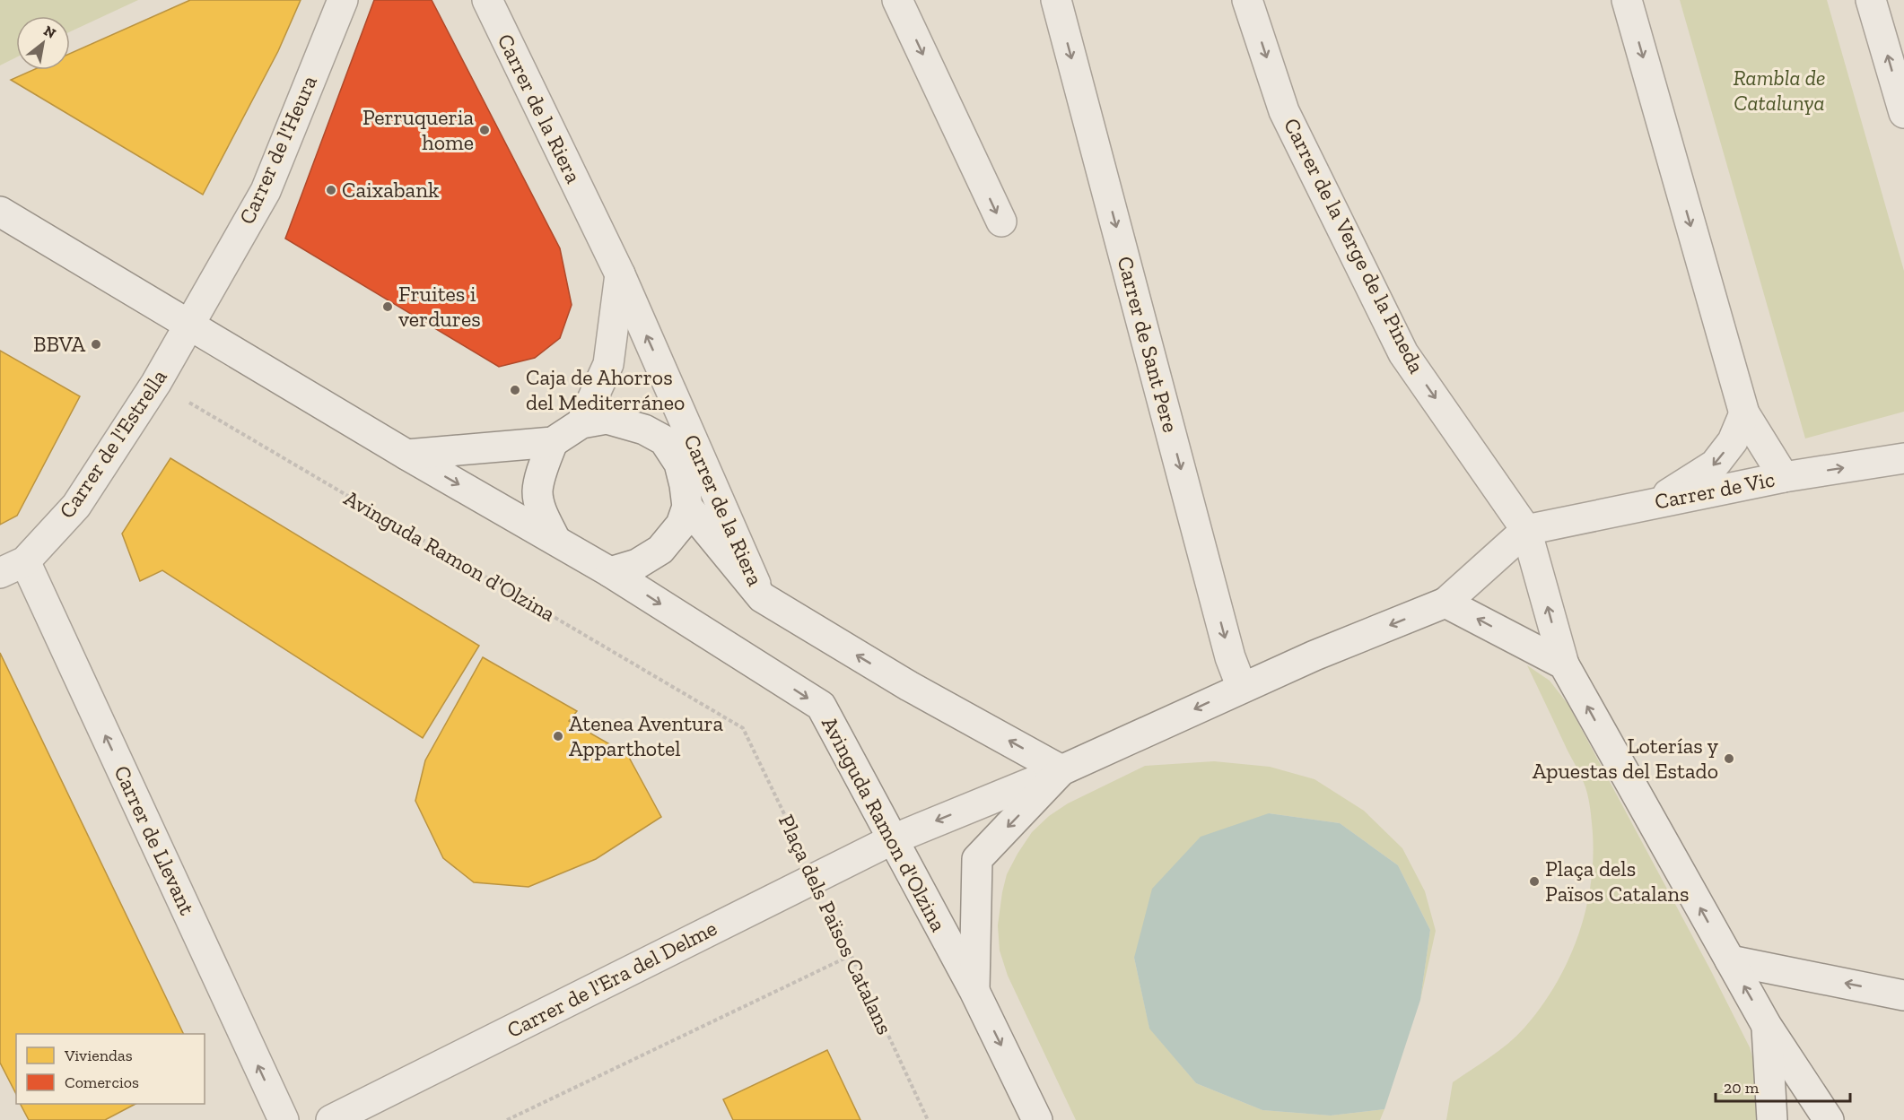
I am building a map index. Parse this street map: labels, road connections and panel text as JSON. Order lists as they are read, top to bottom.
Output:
{
  "streets": {
    "street": [
      "Carrer de la Riera",
      "Carrer de l'Heura",
      "Carrer de la Verge de la Pineda",
      "Carrer de Sant Pere",
      "Carrer de l'Estrella",
      "Carrer de Vic",
      "Avinguda Ramon d'Olzina",
      "Carrer de Llevant",
      "Carrer de l'Era del Delme"
    ],
    "path": ["Plaça dels Països Catalans"]
  },
  "crossings": [
    ["Carrer de l'Heura", "Carrer de l'Estrella"],
    ["Carrer de la Verge de la Pineda", "Carrer de Vic"],
    ["Carrer de l'Estrella", "Avinguda Ramon d'Olzina"],
    ["Carrer de l'Estrella", "Carrer de Llevant"],
    ["Avinguda Ramon d'Olzina", "Plaça dels Països Catalans"],
    ["Avinguda Ramon d'Olzina", "Carrer de l'Era del Delme"],
    ["Plaça dels Països Catalans", "Carrer de l'Era del Delme"]
  ],
  "one_way": ["Carrer de la Verge de la Pineda", "Carrer de Sant Pere", "Carrer de Llevant"],
  "parks": ["Rambla de Catalunya"],
  "places": [
    "Perruqueria home",
    "Caixabank",
    "Fruites i verdures",
    "BBVA",
    "Caja de Ahorros del Mediterráneo",
    "Atenea Aventura Apparthotel",
    "Loterías y Apuestas del Estado",
    "Plaça dels Països Catalans"
  ],
  "legend": ["Viviendas", "Comercios"],
  "scale_bar": "20 m",
  "north": "top right"
}
